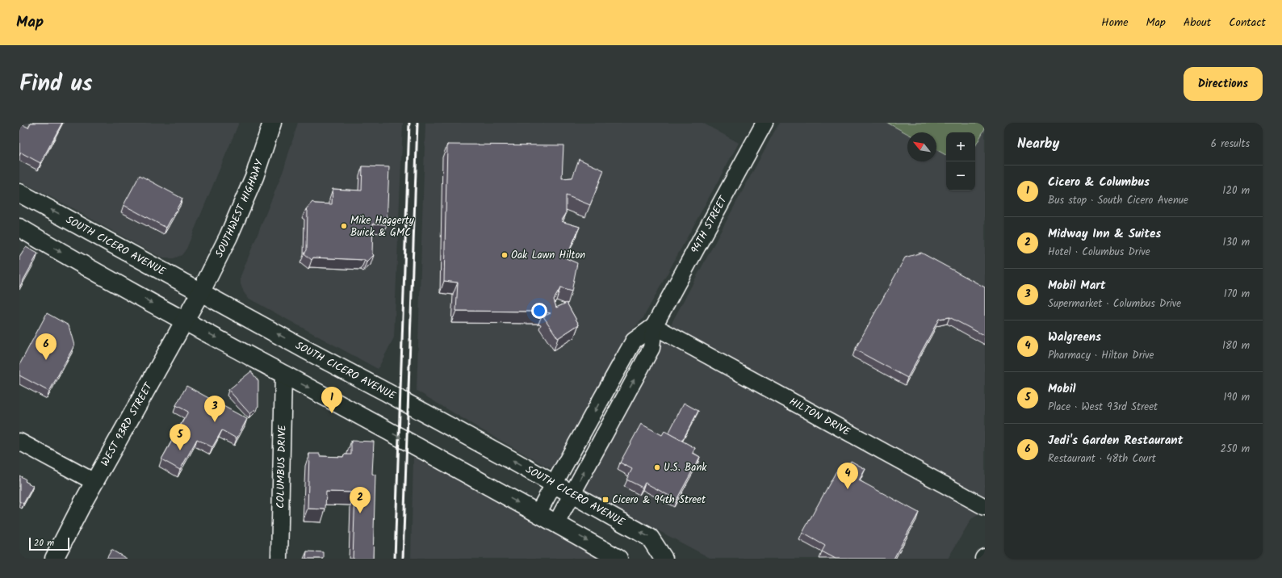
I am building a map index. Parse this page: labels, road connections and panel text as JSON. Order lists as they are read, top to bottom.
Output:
{
  "streets": {
    "main road": ["SOUTHWEST HIGHWAY", "SOUTH CICERO AVENUE", "WEST 93RD STREET"],
    "street": ["94TH STREET", "HILTON DRIVE", "COLUMBUS DRIVE"]
  },
  "crossings": [
    ["SOUTHWEST HIGHWAY", "SOUTH CICERO AVENUE"],
    ["SOUTHWEST HIGHWAY", "WEST 93RD STREET"],
    ["94TH STREET", "SOUTH CICERO AVENUE"],
    ["94TH STREET", "HILTON DRIVE"],
    ["SOUTH CICERO AVENUE", "WEST 93RD STREET"]
  ],
  "places": {
    "other": ["Mike Haggerty Buick & GMC", "Oak Lawn Hilton", "U.S. Bank"],
    "transit": ["Cicero & 94th Street"]
  },
  "scale_bar": "20 m",
  "north": "top left",
  "page": {
    "header": "Map",
    "nav": [
      "Home",
      "Map",
      "About",
      "Contact"
    ],
    "title": "Find us",
    "buttons": "Directions",
    "heading": ["Nearby", "6 results"],
    "map_buttons": ["+", "−"],
    "list": [
      {
        "mark": "1",
        "name": "Cicero & Columbus",
        "note": "Bus stop · South Cicero Avenue",
        "value": "120 m"
      },
      {
        "mark": "2",
        "name": "Midway Inn & Suites",
        "note": "Hotel · Columbus Drive",
        "value": "130 m"
      },
      {
        "mark": "3",
        "name": "Mobil Mart",
        "note": "Supermarket · Columbus Drive",
        "value": "170 m"
      },
      {
        "mark": "4",
        "name": "Walgreens",
        "note": "Pharmacy · Hilton Drive",
        "value": "180 m"
      },
      {
        "mark": "5",
        "name": "Mobil",
        "note": "Place · West 93rd Street",
        "value": "190 m"
      },
      {
        "mark": "6",
        "name": "Jedi's Garden Restaurant",
        "note": "Restaurant · 48th Court",
        "value": "250 m"
      }
    ],
    "pins": [
      "6",
      "1",
      "3",
      "5",
      "4",
      "2"
    ],
    "scale": "20 m"
  }
}
